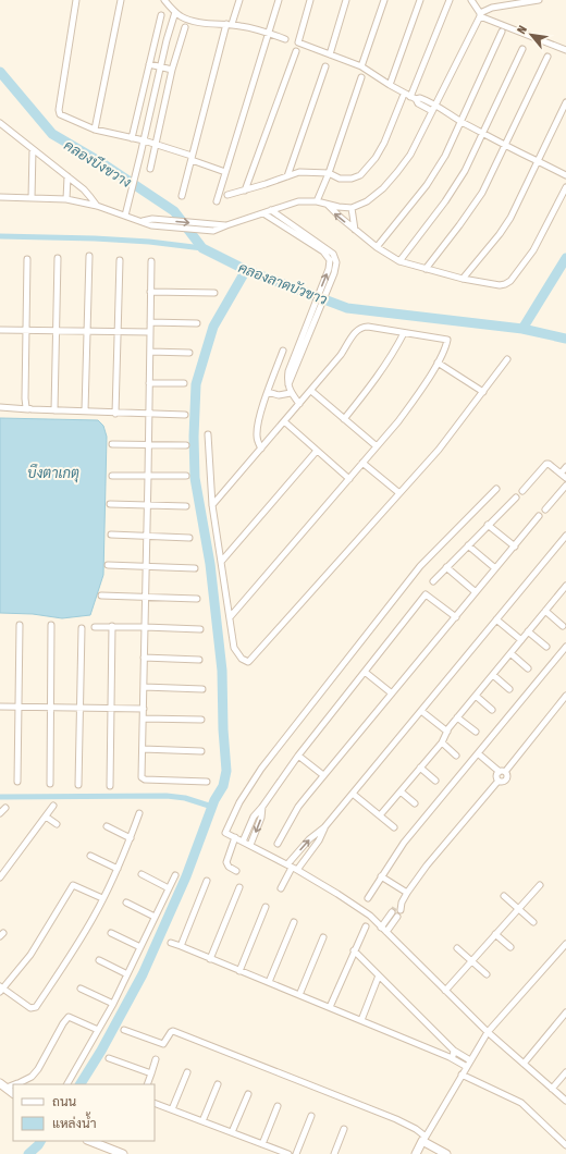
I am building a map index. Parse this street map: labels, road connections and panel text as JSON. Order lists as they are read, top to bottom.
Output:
{
  "water": ["คลองบึงขวาง", "คลองลาดบัวขาว", "บึงตาเกตุ"],
  "legend": ["ถนน", "แหล่งน้ำ"],
  "north": "top left"
}
